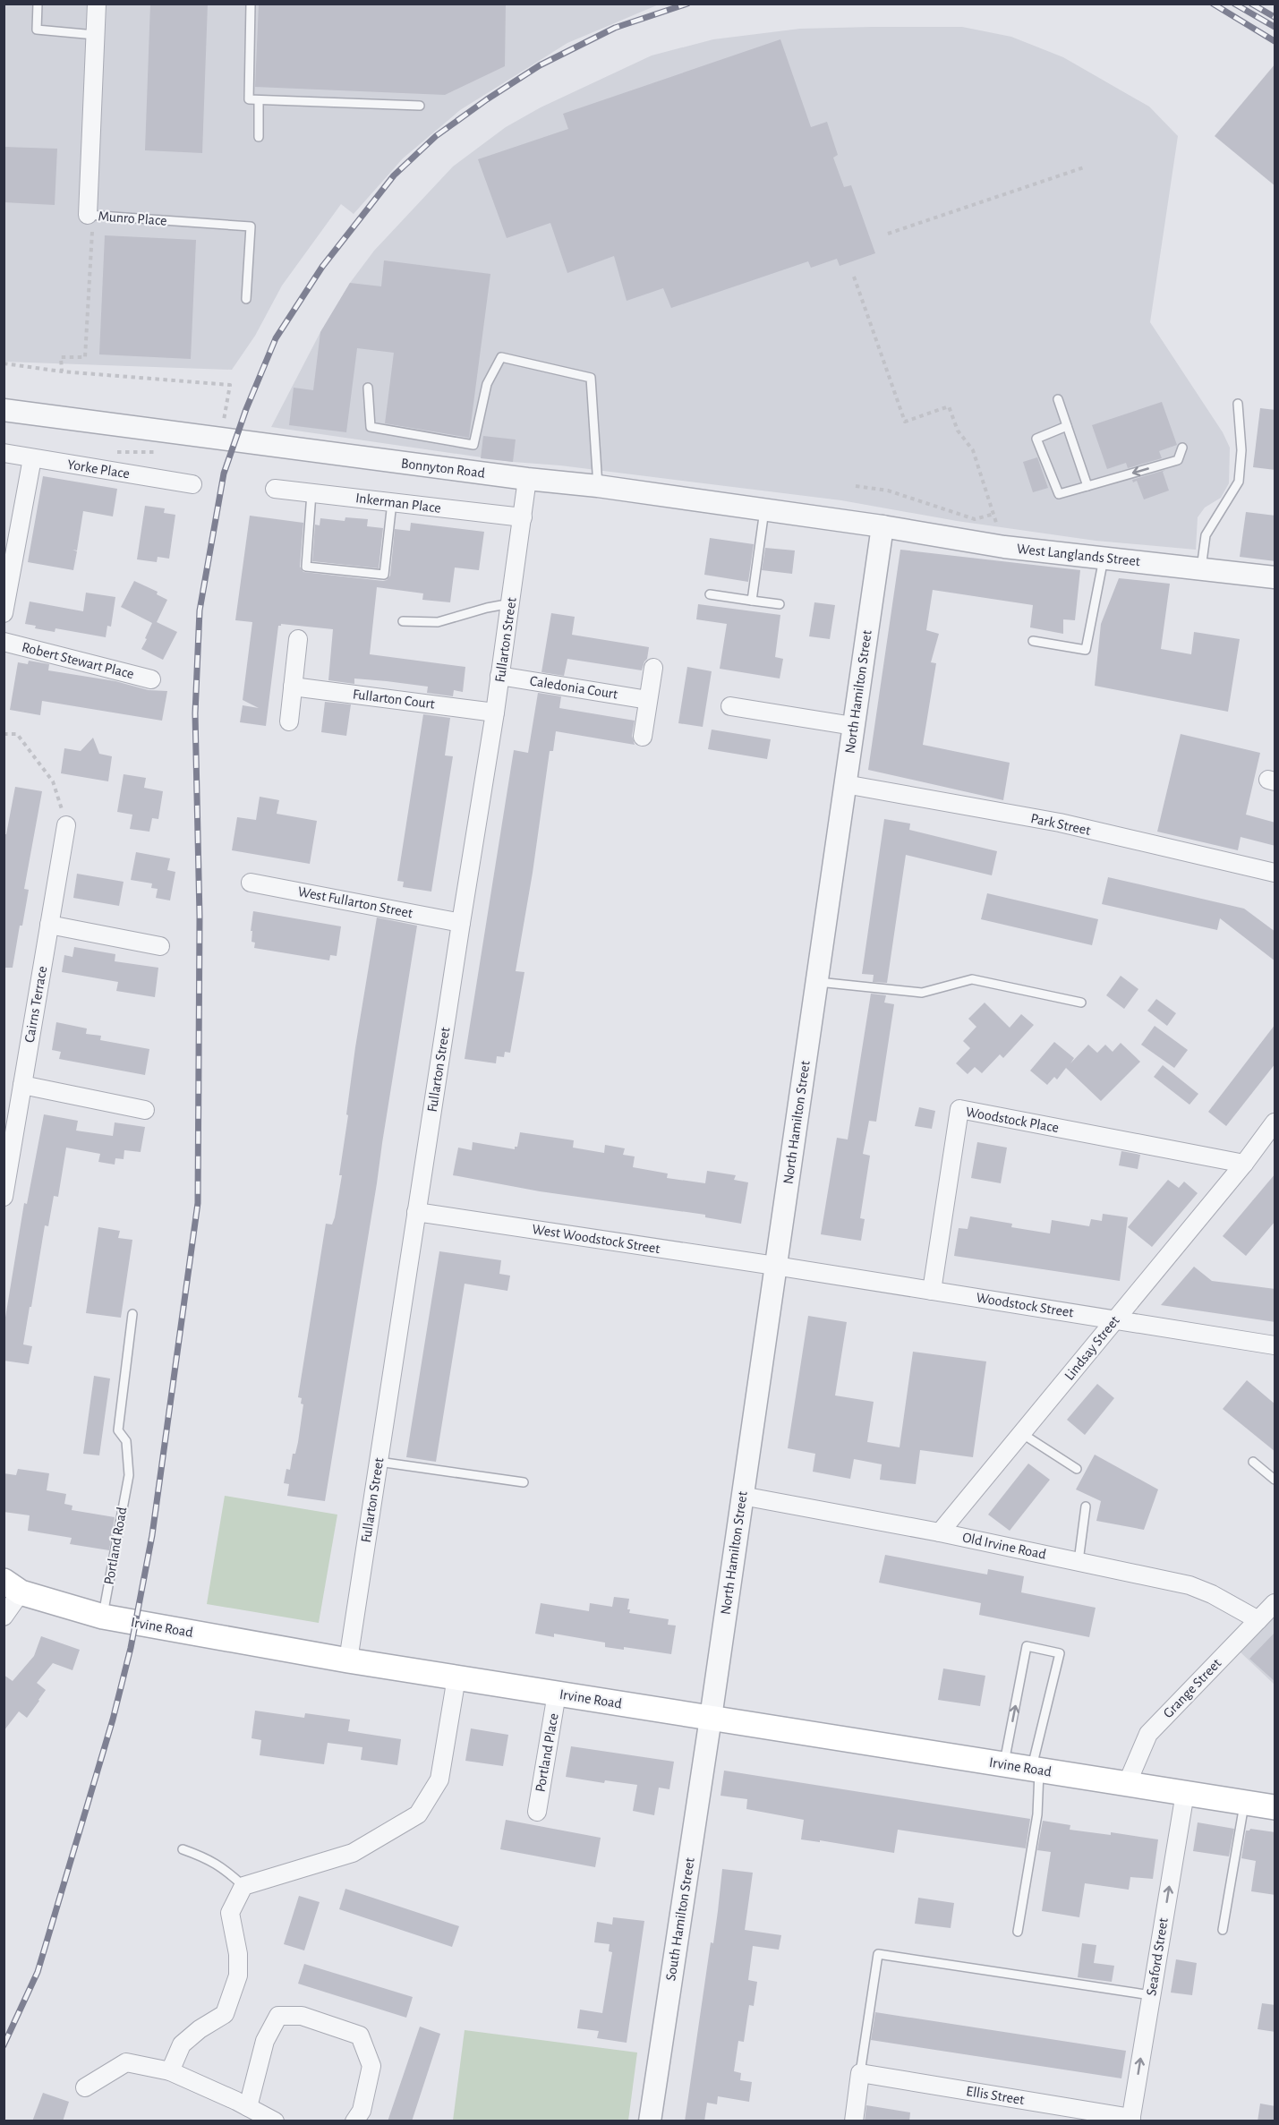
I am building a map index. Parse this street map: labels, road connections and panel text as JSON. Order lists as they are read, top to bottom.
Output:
{
  "streets": {
    "main road": ["Irvine Road"],
    "street": [
      "Munro Place",
      "Bonnyton Road",
      "Yorke Place",
      "Inkerman Place",
      "West Langlands Street",
      "Fullarton Street",
      "Robert Stewart Place",
      "Caledonia Court",
      "North Hamilton Street",
      "Fullarton Court",
      "Park Street",
      "West Fullarton Street",
      "Cairns Terrace",
      "Woodstock Place",
      "West Woodstock Street",
      "Woodstock Street",
      "Lindsay Street",
      "Old Irvine Road",
      "Grange Street",
      "Portland Place",
      "South Hamilton Street",
      "Seaford Street",
      "Ellis Street"
    ],
    "lane": ["Portland Road"]
  },
  "crossings": [
    ["Bonnyton Road", "West Langlands Street"],
    ["Bonnyton Road", "Fullarton Street"],
    ["Bonnyton Road", "North Hamilton Street"],
    ["Inkerman Place", "Fullarton Street"],
    ["West Langlands Street", "North Hamilton Street"],
    ["Fullarton Street", "Caledonia Court"],
    ["Fullarton Street", "Fullarton Court"],
    ["Fullarton Street", "West Fullarton Street"],
    ["Fullarton Street", "West Woodstock Street"],
    ["Fullarton Street", "Irvine Road"],
    ["North Hamilton Street", "Park Street"],
    ["North Hamilton Street", "West Woodstock Street"],
    ["North Hamilton Street", "Woodstock Street"],
    ["North Hamilton Street", "Old Irvine Road"],
    ["North Hamilton Street", "Irvine Road"],
    ["North Hamilton Street", "South Hamilton Street"],
    ["Woodstock Place", "Woodstock Street"],
    ["Woodstock Place", "Lindsay Street"],
    ["West Woodstock Street", "Woodstock Street"],
    ["Woodstock Street", "Lindsay Street"],
    ["Lindsay Street", "Old Irvine Road"],
    ["Portland Road", "Irvine Road"],
    ["Old Irvine Road", "Grange Street"],
    ["Irvine Road", "Grange Street"],
    ["Irvine Road", "Portland Place"],
    ["Irvine Road", "South Hamilton Street"],
    ["Irvine Road", "Seaford Street"],
    ["Seaford Street", "Ellis Street"]
  ],
  "one_way": ["Seaford Street"]
}
